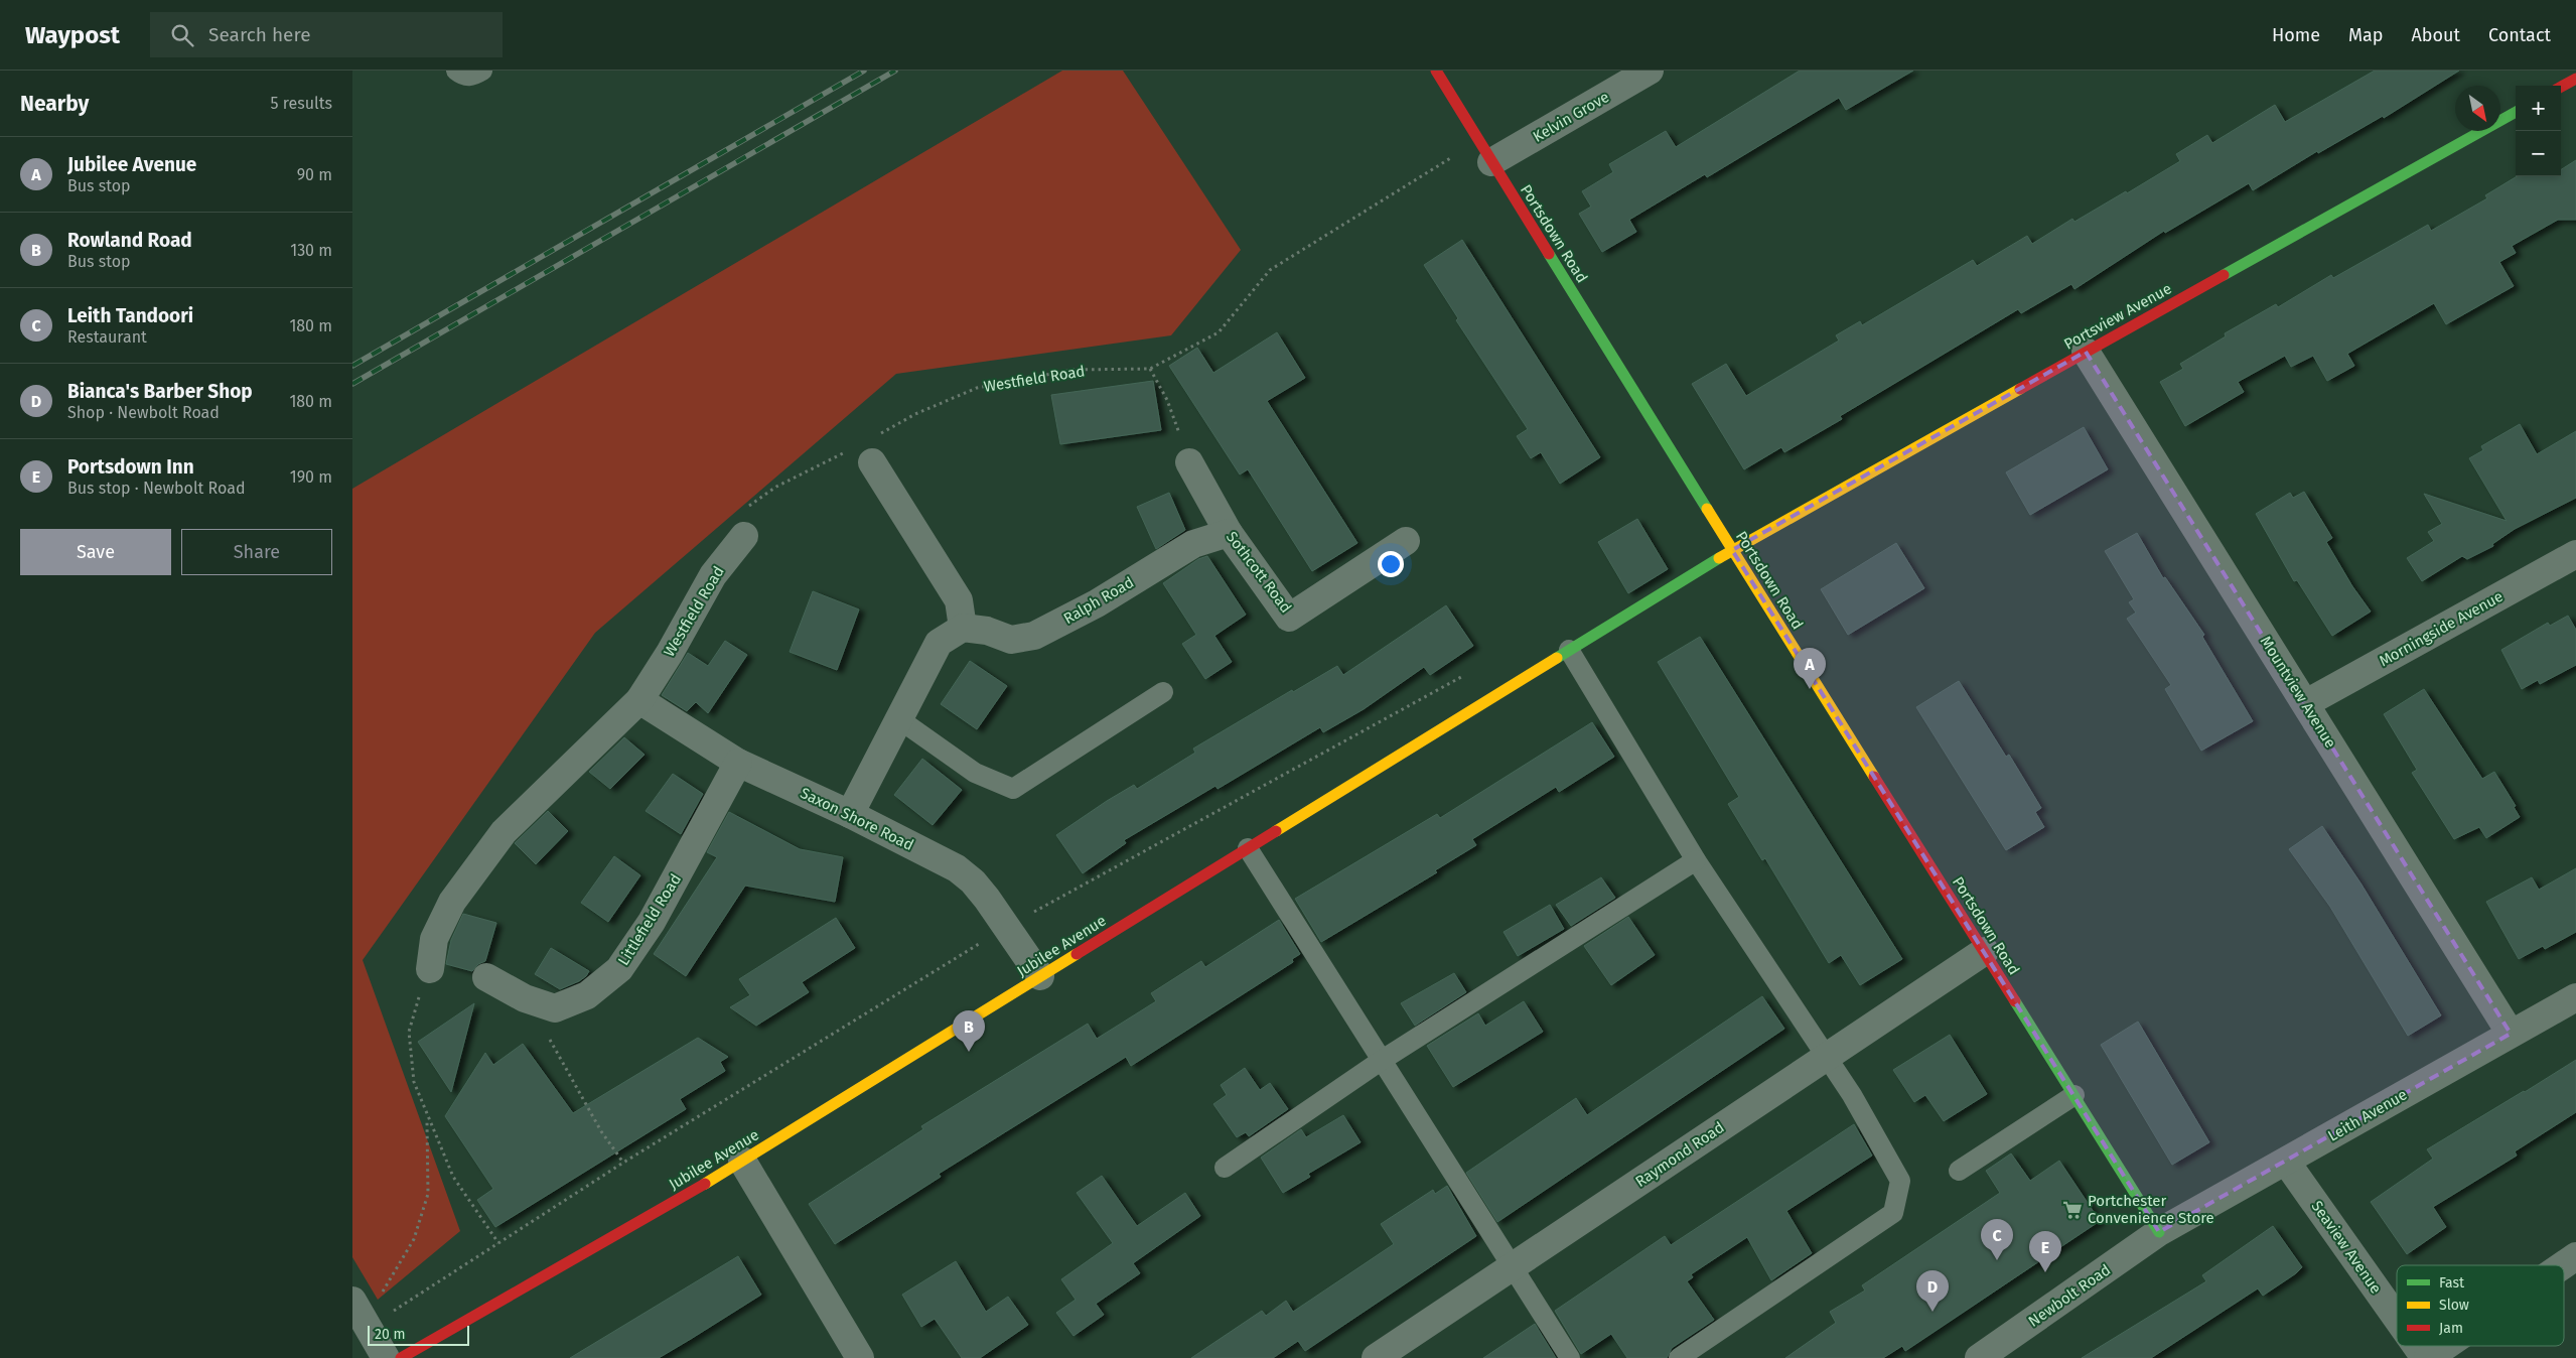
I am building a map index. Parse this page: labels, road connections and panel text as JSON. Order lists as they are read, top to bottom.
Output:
{
  "streets": {
    "street": [
      "Kelvin Grove",
      "Portsdown Road",
      "Portsview Avenue",
      "Westfield Road",
      "Sothcott Road",
      "Ralph Road",
      "Morningside Avenue",
      "Mountview Avenue",
      "Saxon Shore Road",
      "Littlefield Road",
      "Jubilee Avenue",
      "Leith Avenue",
      "Raymond Road",
      "Seaview Avenue",
      "Newbolt Road"
    ]
  },
  "crossings": [
    ["Kelvin Grove", "Portsdown Road"],
    ["Portsdown Road", "Portsview Avenue"],
    ["Portsdown Road", "Jubilee Avenue"],
    ["Portsdown Road", "Leith Avenue"],
    ["Portsdown Road", "Raymond Road"],
    ["Portsdown Road", "Newbolt Road"],
    ["Portsview Avenue", "Mountview Avenue"],
    ["Portsview Avenue", "Jubilee Avenue"],
    ["Westfield Road", "Saxon Shore Road"],
    ["Sothcott Road", "Ralph Road"],
    ["Morningside Avenue", "Mountview Avenue"],
    ["Mountview Avenue", "Leith Avenue"],
    ["Saxon Shore Road", "Littlefield Road"],
    ["Saxon Shore Road", "Jubilee Avenue"],
    ["Leith Avenue", "Seaview Avenue"],
    ["Leith Avenue", "Newbolt Road"]
  ],
  "places": {
    "supermarket": ["Portchester Convenience Store"]
  },
  "legend": ["Fast", "Slow", "Jam"],
  "scale_bar": "20 m",
  "north": "bottom right",
  "page": {
    "header": "Waypost",
    "search": "Search here",
    "nav": [
      "Home",
      "Map",
      "About",
      "Contact"
    ],
    "heading": ["Nearby", "5 results"],
    "map_buttons": ["+", "−"],
    "list": [
      {
        "mark": "A",
        "name": "Jubilee Avenue",
        "note": "Bus stop",
        "value": "90 m"
      },
      {
        "mark": "B",
        "name": "Rowland Road",
        "note": "Bus stop",
        "value": "130 m"
      },
      {
        "mark": "C",
        "name": "Leith Tandoori",
        "note": "Restaurant",
        "value": "180 m"
      },
      {
        "mark": "D",
        "name": "Bianca's Barber Shop",
        "note": "Shop · Newbolt Road",
        "value": "180 m"
      },
      {
        "mark": "E",
        "name": "Portsdown Inn",
        "note": "Bus stop · Newbolt Road",
        "value": "190 m"
      }
    ],
    "buttons": ["Save", "Share"],
    "pins": [
      "A",
      "B",
      "C",
      "E",
      "D"
    ],
    "scale": "20 m"
  }
}
